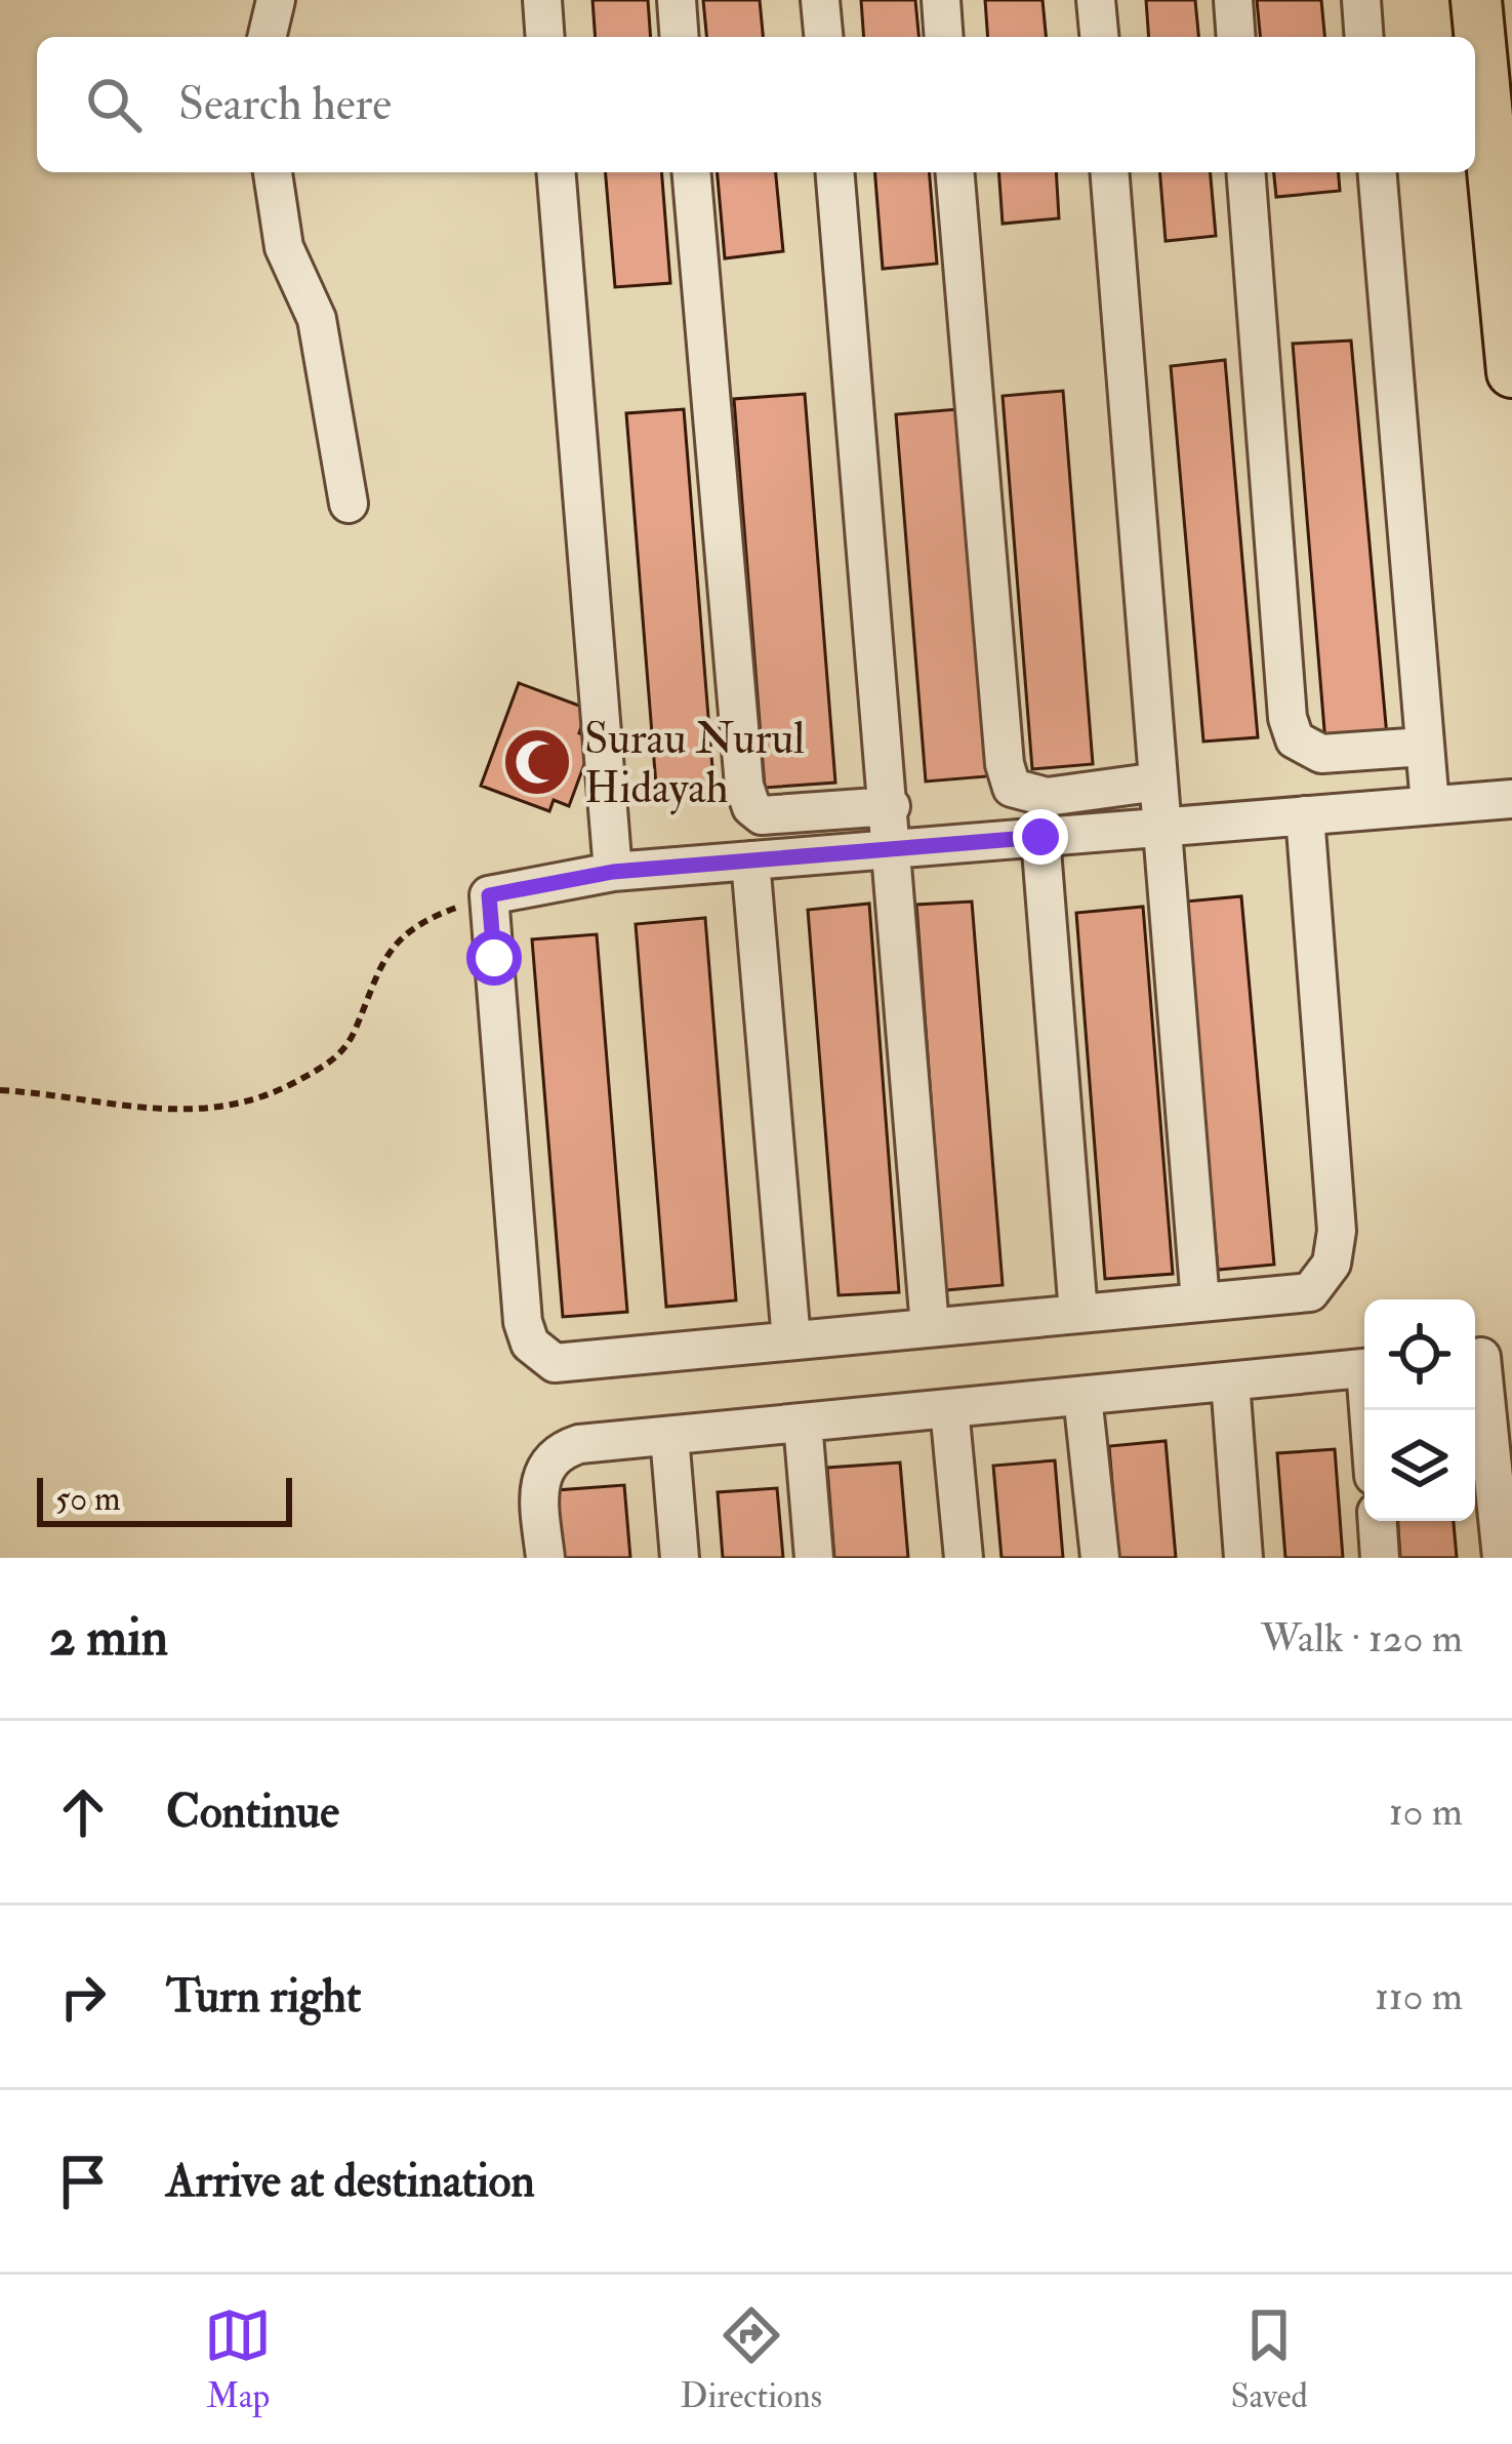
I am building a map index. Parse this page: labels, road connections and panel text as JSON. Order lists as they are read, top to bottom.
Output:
{
  "places": {
    "mosque": ["Surau Nurul Hidayah"]
  },
  "scale_bar": "50 m",
  "page": {
    "search": "Search here",
    "scale": "50 m",
    "heading": ["2 min", "Walk · 120 m"],
    "list": [
      ["Continue", "10 m"],
      ["Turn right", "110 m"],
      "Arrive at destination"
    ],
    "nav": ["Map", "Directions", "Saved"]
  }
}
